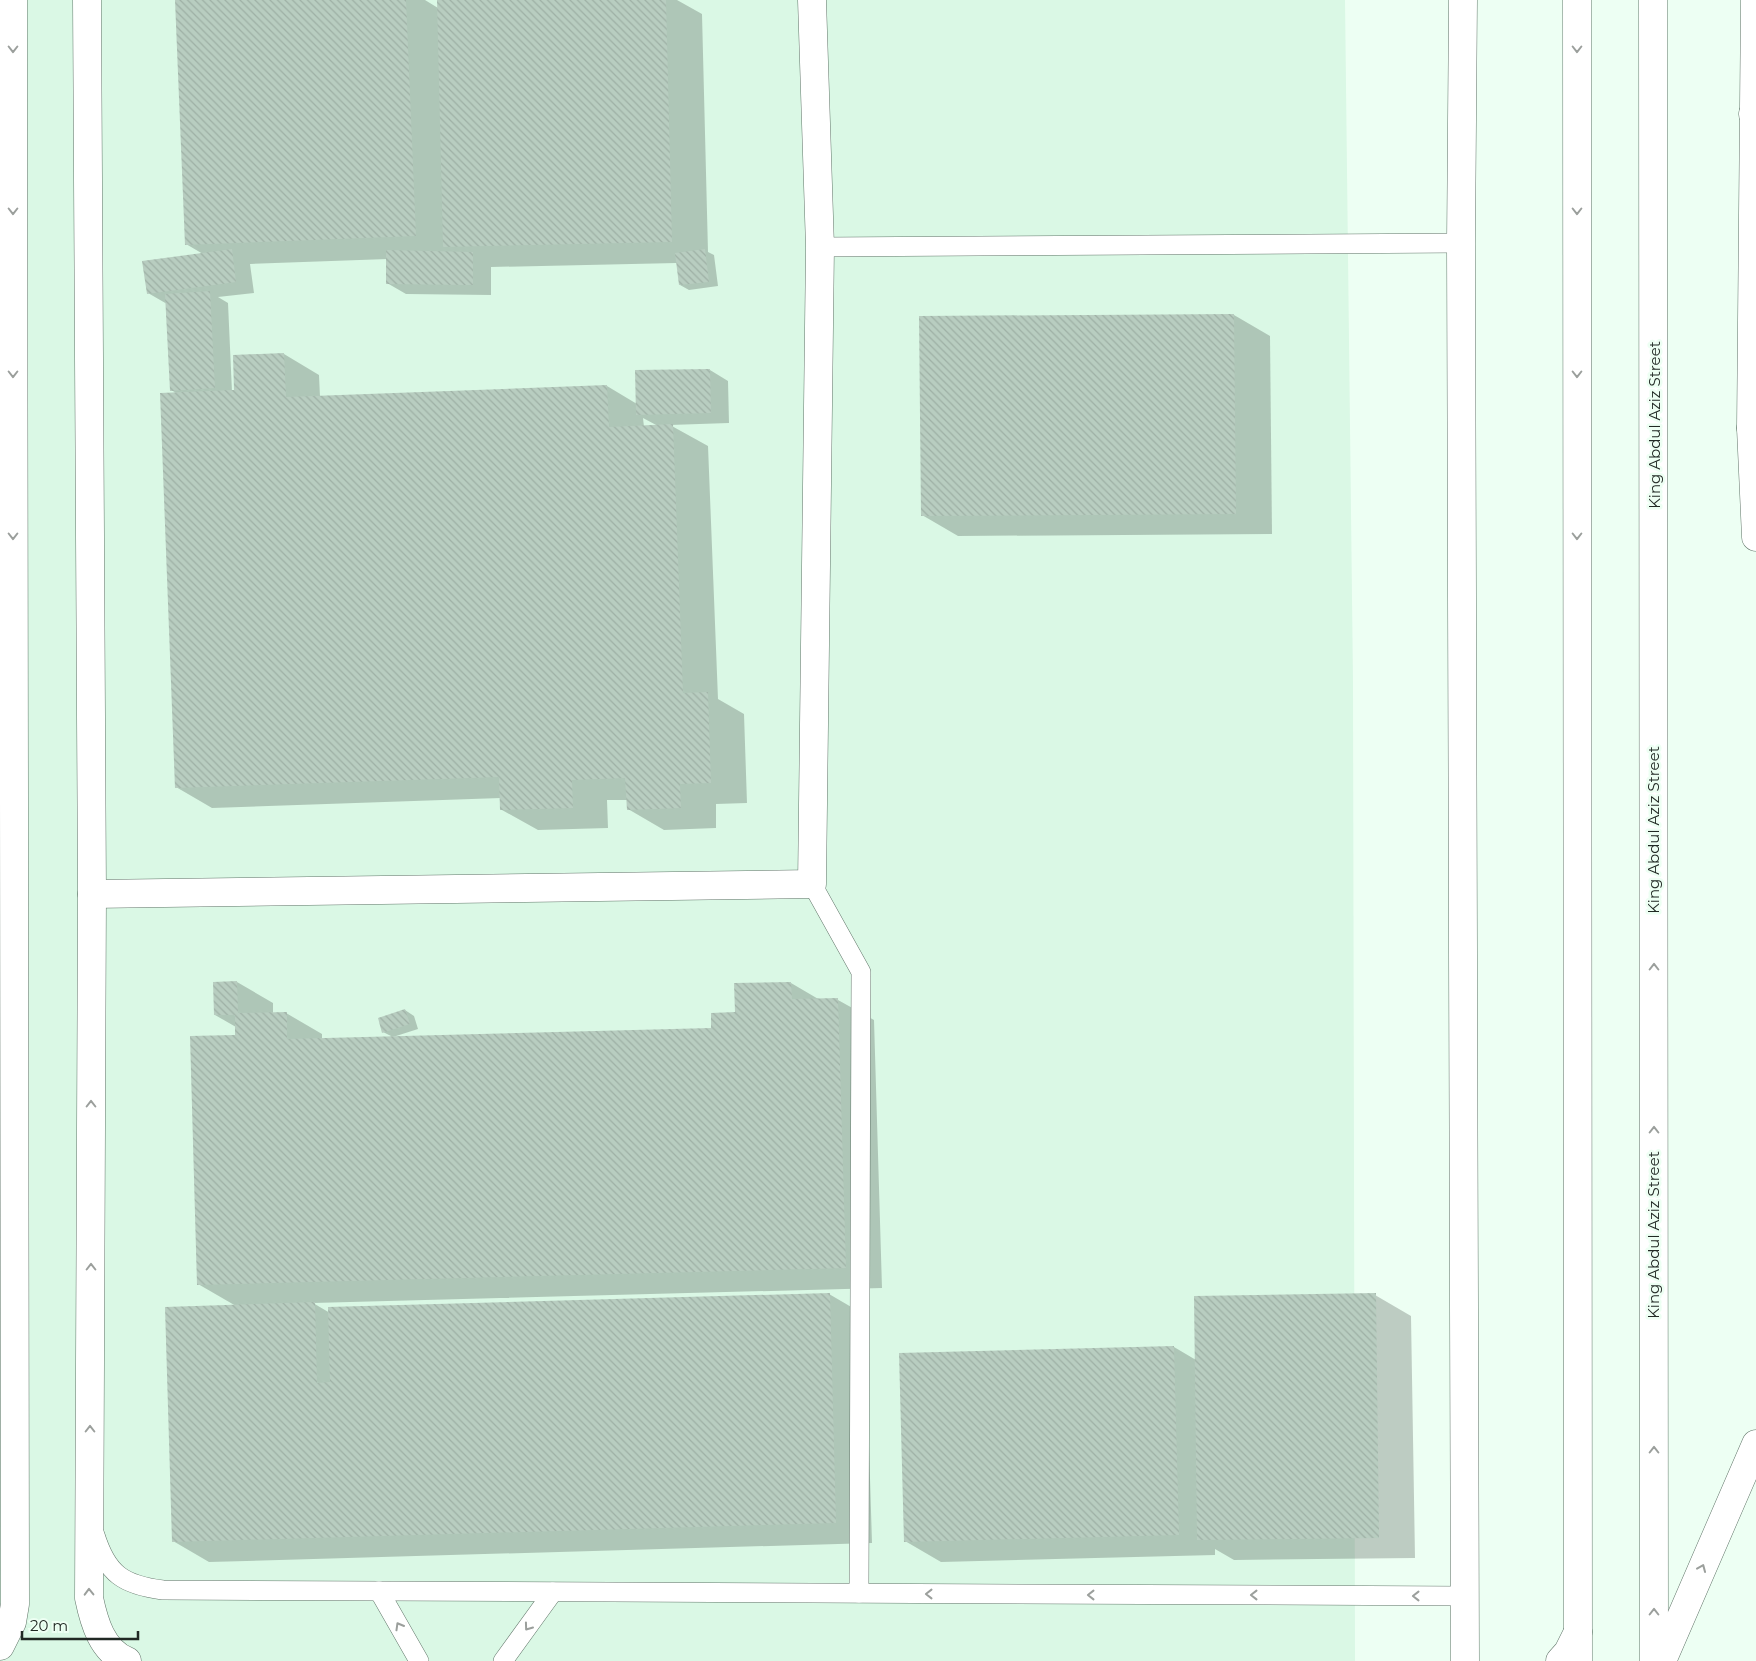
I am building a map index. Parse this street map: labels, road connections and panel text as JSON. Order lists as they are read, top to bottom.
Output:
{
  "streets": {
    "street": ["King Abdul Aziz Street"]
  },
  "scale_bar": "20 m"
}
